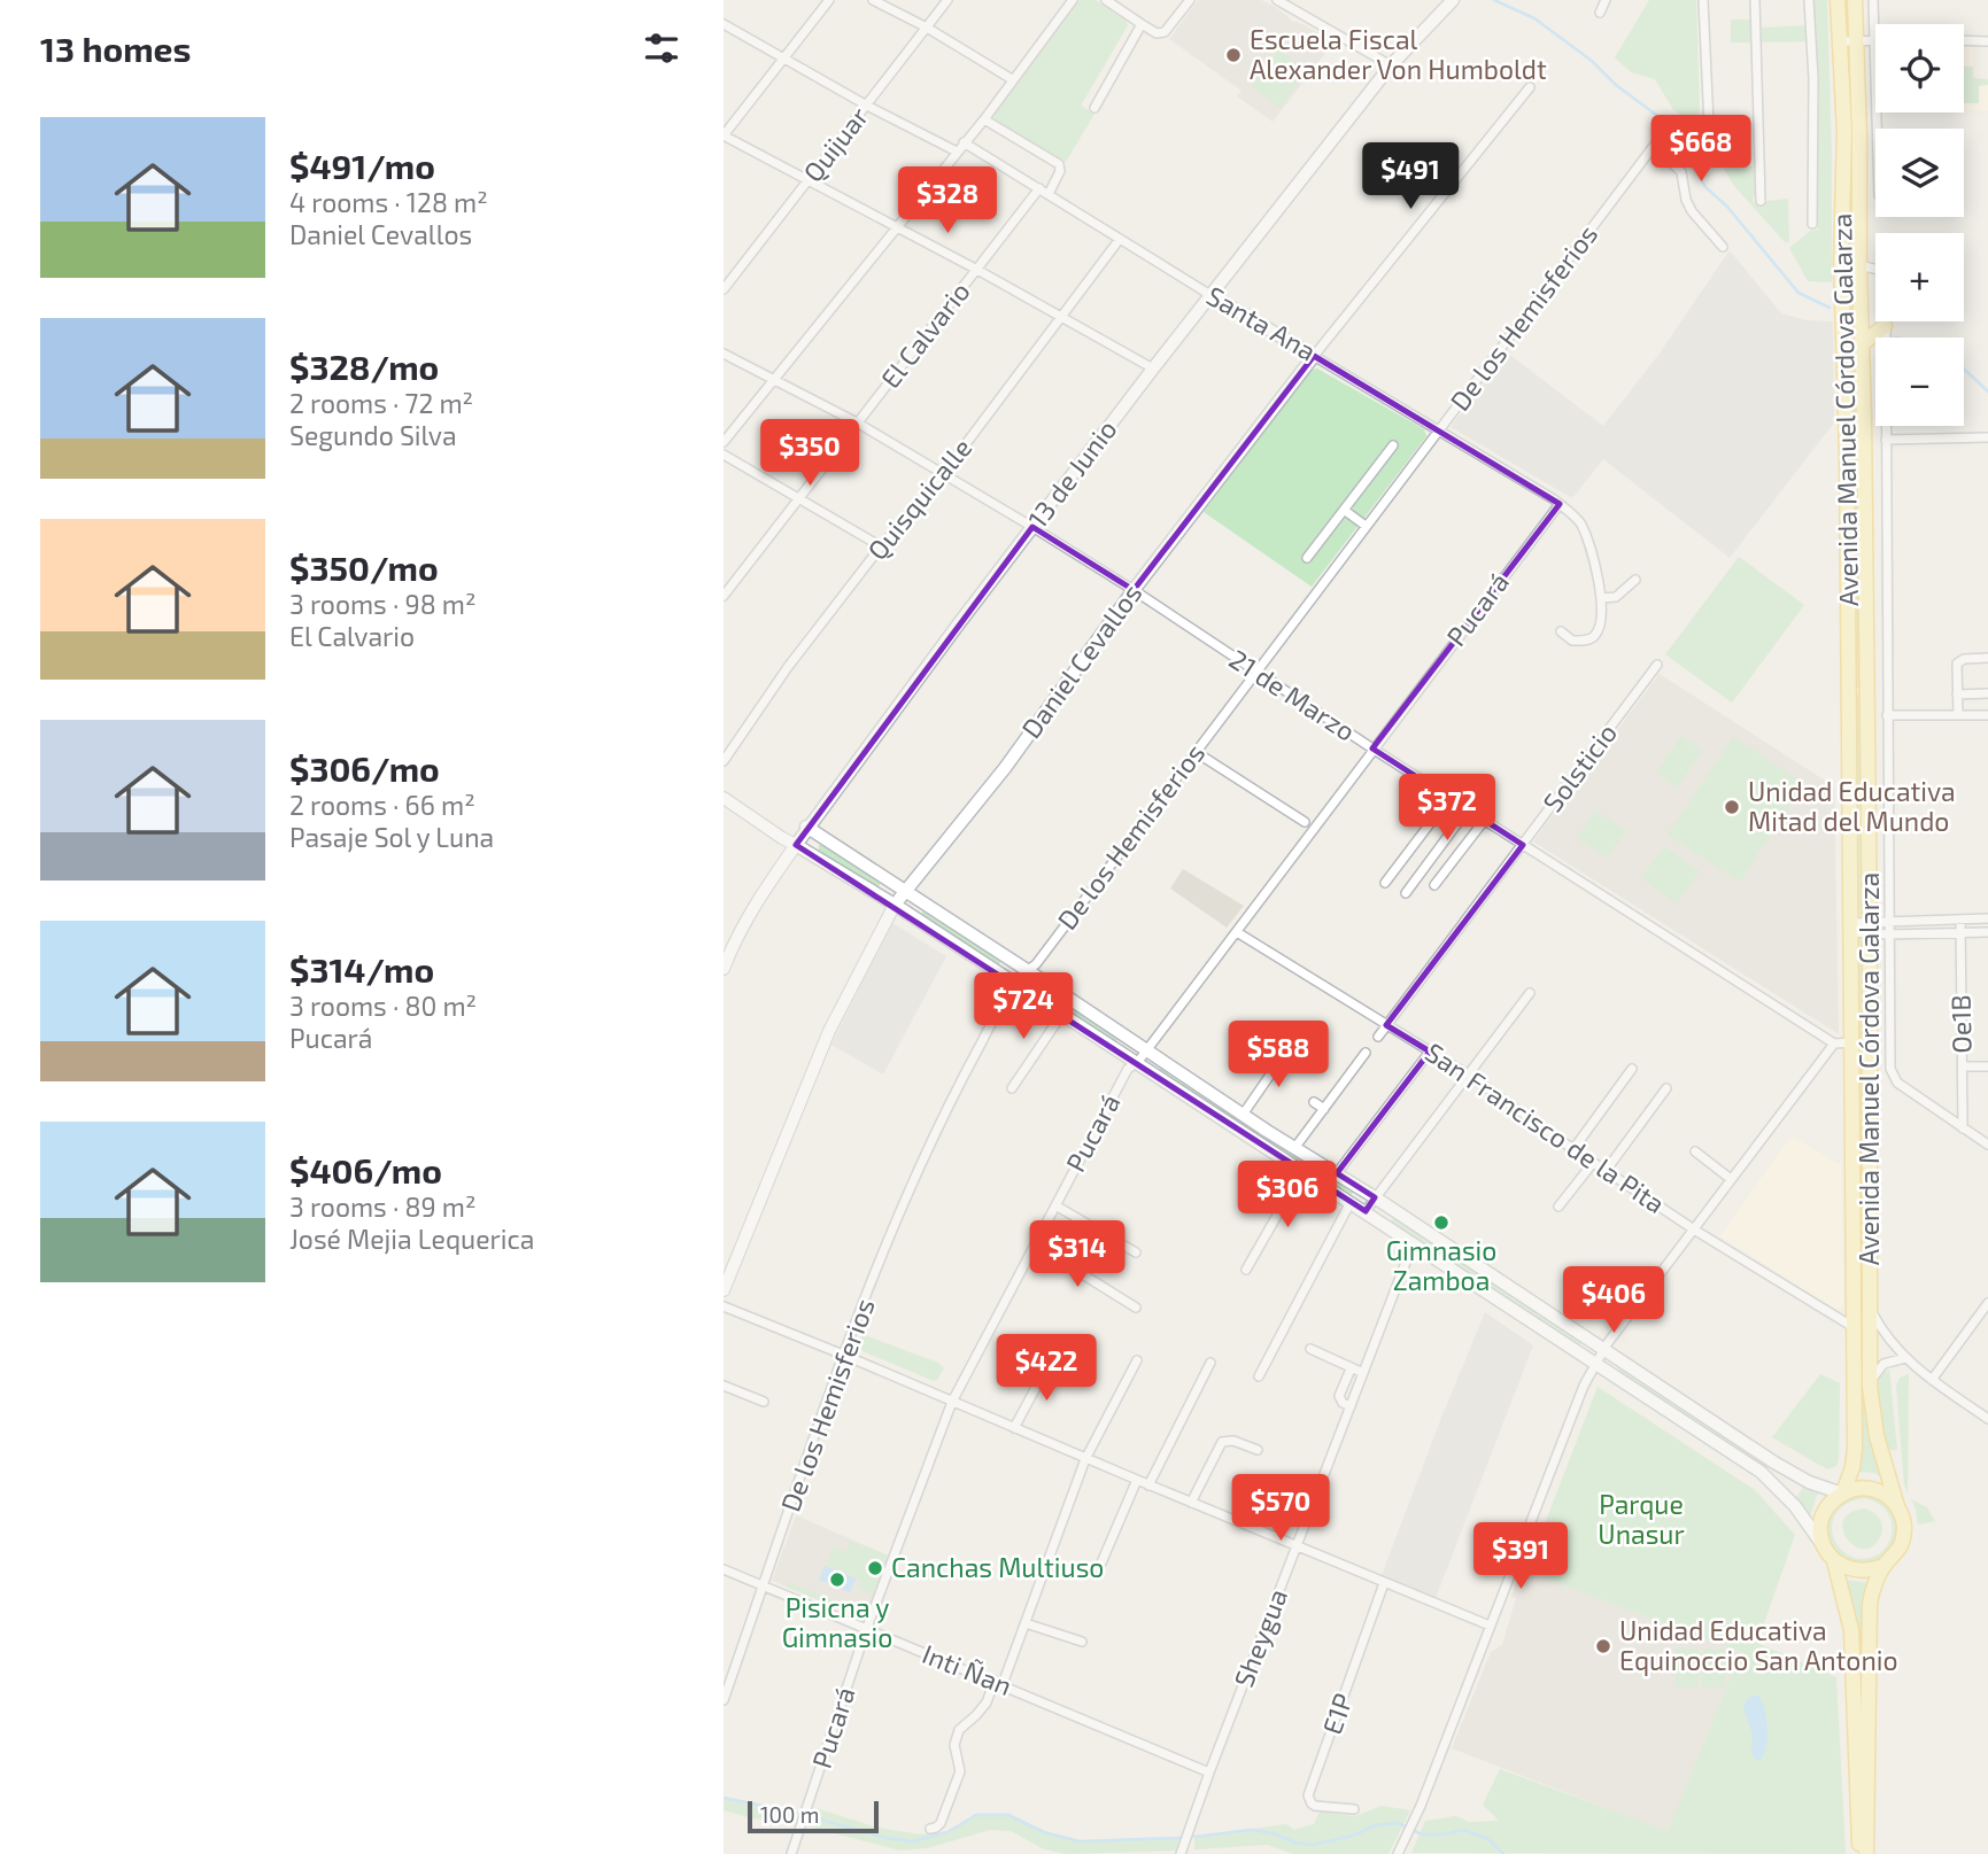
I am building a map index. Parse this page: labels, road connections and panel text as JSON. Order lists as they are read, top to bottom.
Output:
{
  "streets": {
    "main road": [
      "Santa Ana",
      "Avenida Manuel Córdova Galarza",
      "13 de Junio",
      "Daniel Cevallos"
    ],
    "street": [
      "Quijuar",
      "De los Hemisferios",
      "El Calvario",
      "Quisquicalle",
      "Pucará",
      "21 de Marzo",
      "Solsticio",
      "Oe1B",
      "San Francisco de la Pita",
      "Sheygua",
      "Inti Ñan",
      "E1P"
    ]
  },
  "crossings": [
    ["De los Hemisferios", "Santa Ana"],
    ["De los Hemisferios", "21 de Marzo"],
    ["De los Hemisferios", "Inti Ñan"],
    ["Santa Ana", "El Calvario"],
    ["Santa Ana", "13 de Junio"],
    ["Santa Ana", "Quisquicalle"],
    ["Santa Ana", "Pucará"],
    ["Santa Ana", "Daniel Cevallos"],
    ["El Calvario", "21 de Marzo"],
    ["Avenida Manuel Córdova Galarza", "San Francisco de la Pita"],
    ["13 de Junio", "21 de Marzo"],
    ["Quisquicalle", "21 de Marzo"],
    ["Pucará", "21 de Marzo"],
    ["Pucará", "San Francisco de la Pita"],
    ["Pucará", "Inti Ñan"],
    ["Daniel Cevallos", "21 de Marzo"],
    ["21 de Marzo", "Solsticio"],
    ["Solsticio", "San Francisco de la Pita"],
    ["Sheygua", "Inti Ñan"]
  ],
  "parks": ["Parque Unasur"],
  "places": [
    "Escuela Fiscal Alexander Von Humboldt",
    "Unidad Educativa Mitad del Mundo",
    "Gimnasio Zamboa",
    "Canchas Multiuso",
    "Pisicna y Gimnasio",
    "Unidad Educativa Equinoccio San Antonio"
  ],
  "scale_bar": "100 m",
  "page": {
    "heading": "13 homes",
    "map_buttons": ["+", "−"],
    "list": [
      {
        "name": "$491/mo",
        "note": "4 rooms · 128 m² · Daniel Cevallos"
      },
      {
        "name": "$328/mo",
        "note": "2 rooms · 72 m² · Segundo Silva"
      },
      {
        "name": "$350/mo",
        "note": "3 rooms · 98 m² · El Calvario"
      },
      {
        "name": "$306/mo",
        "note": "2 rooms · 66 m² · Pasaje Sol y Luna"
      },
      {
        "name": "$314/mo",
        "note": "3 rooms · 80 m² · Pucará"
      },
      {
        "name": "$406/mo",
        "note": "3 rooms · 89 m² · José Mejia Lequerica"
      }
    ],
    "price": [
      "$668",
      "$491",
      "$328",
      "$350",
      "$372",
      "$724",
      "$588",
      "$306",
      "$314",
      "$406",
      "$422",
      "$570",
      "$391"
    ],
    "scale": "100 m"
  }
}
